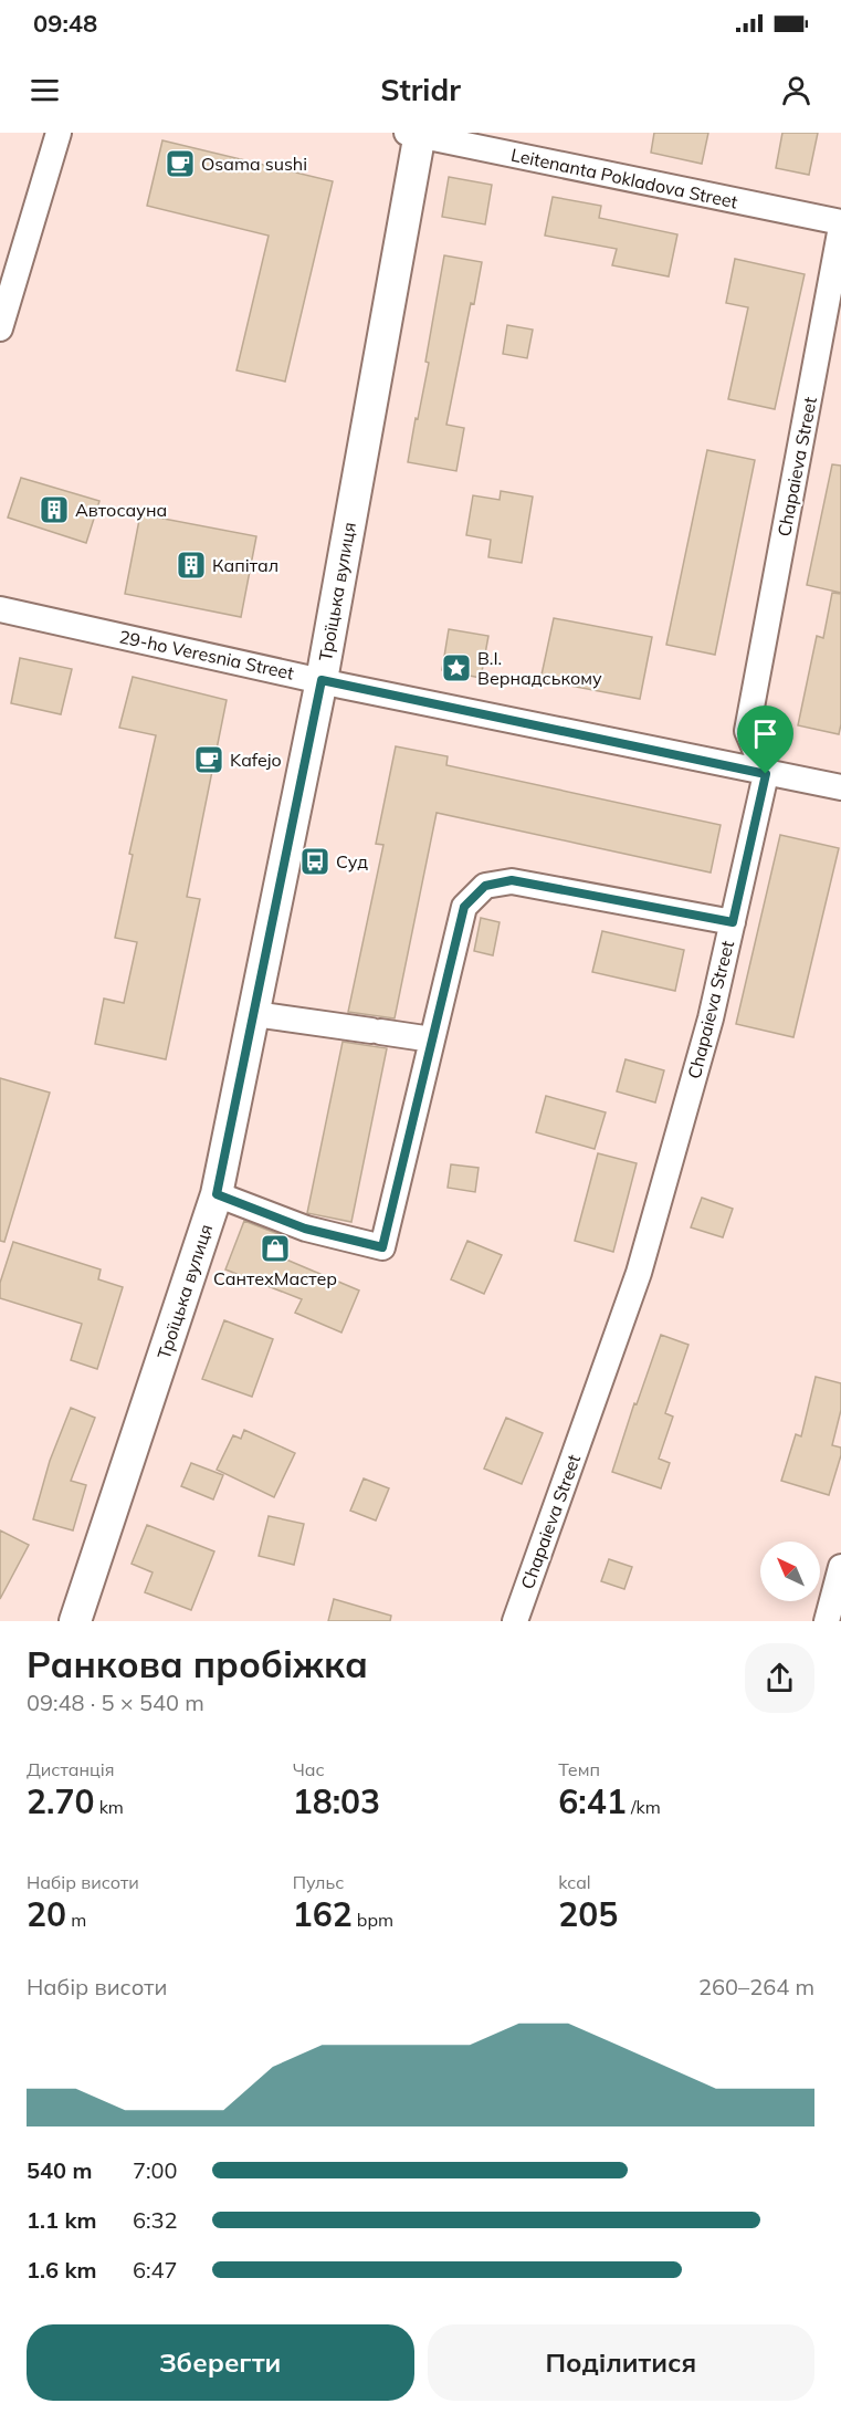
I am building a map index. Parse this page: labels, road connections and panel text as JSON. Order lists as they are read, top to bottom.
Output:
{
  "streets": {
    "main road": ["Троїцька вулиця"],
    "street": ["Leitenanta Pokladova Street", "Chapaieva Street", "29-ho Veresnia Street"]
  },
  "crossings": [
    ["Leitenanta Pokladova Street", "Chapaieva Street"],
    ["Leitenanta Pokladova Street", "Троїцька вулиця"],
    ["Chapaieva Street", "29-ho Veresnia Street"],
    ["Троїцька вулиця", "29-ho Veresnia Street"]
  ],
  "places": {
    "cafe": ["Osama sushi", "Kafejo"],
    "building": ["Автосауна", "Капітал"],
    "place": ["В.І. Вернадському"],
    "bus stop": ["Суд"],
    "shop": ["СантехМастер"]
  },
  "north": "top left",
  "page": {
    "status": "09:48",
    "header": "Stridr",
    "heading": ["Ранкова пробіжка", "09:48 · 5 × 540 m"],
    "stats": [
      ["Дистанція", "2.70 km"],
      ["Час", "18:03"],
      ["Темп", "6:41 /km"],
      ["Набір висоти", "20 m"],
      ["Пульс", "162 bpm"],
      ["kcal", "205"]
    ],
    "chart": ["Набір висоти", "260–264 m"],
    "list": [
      {
        "name": "540 m",
        "note": "7:00"
      },
      {
        "name": "1.1 km",
        "note": "6:32"
      },
      {
        "name": "1.6 km",
        "note": "6:47"
      }
    ],
    "buttons": ["Зберегти", "Поділитися"]
  }
}
